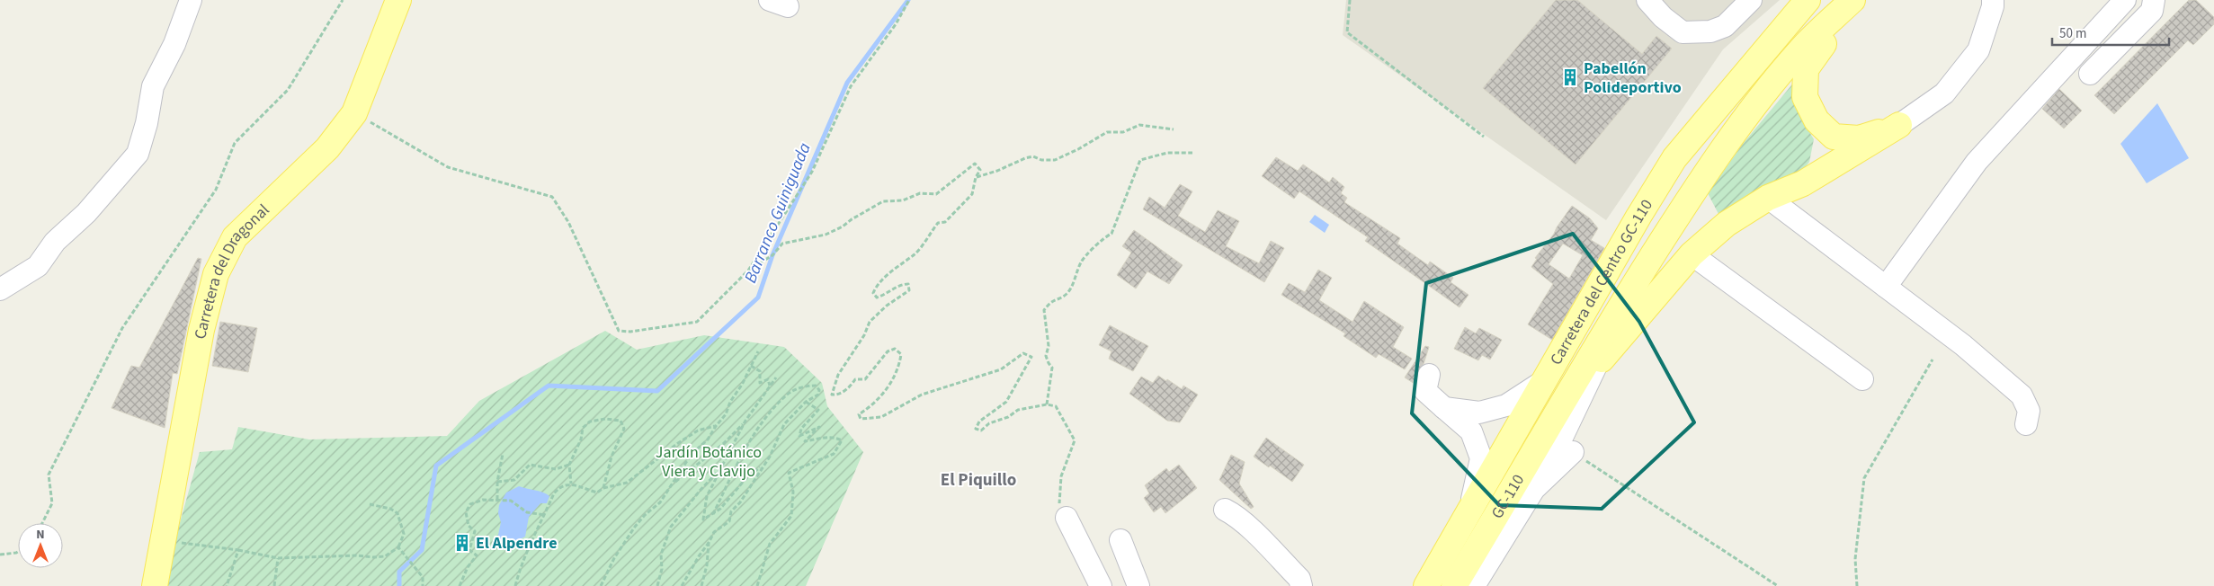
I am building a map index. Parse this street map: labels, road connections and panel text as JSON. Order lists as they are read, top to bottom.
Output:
{
  "streets": {
    "main road": ["Carretera del Dragonal", "Carretera del Centro GC-110", "GC-110"]
  },
  "crossings": [
    ["Carretera del Centro GC-110", "GC-110"]
  ],
  "districts": ["El Piquillo"],
  "water": ["Barranco Guiniguada"],
  "parks": ["Jardín Botánico Viera y Clavijo"],
  "places": {
    "building": ["Pabellón Polideportivo", "El Alpendre"]
  },
  "scale_bar": "50 m",
  "north": "top"
}
